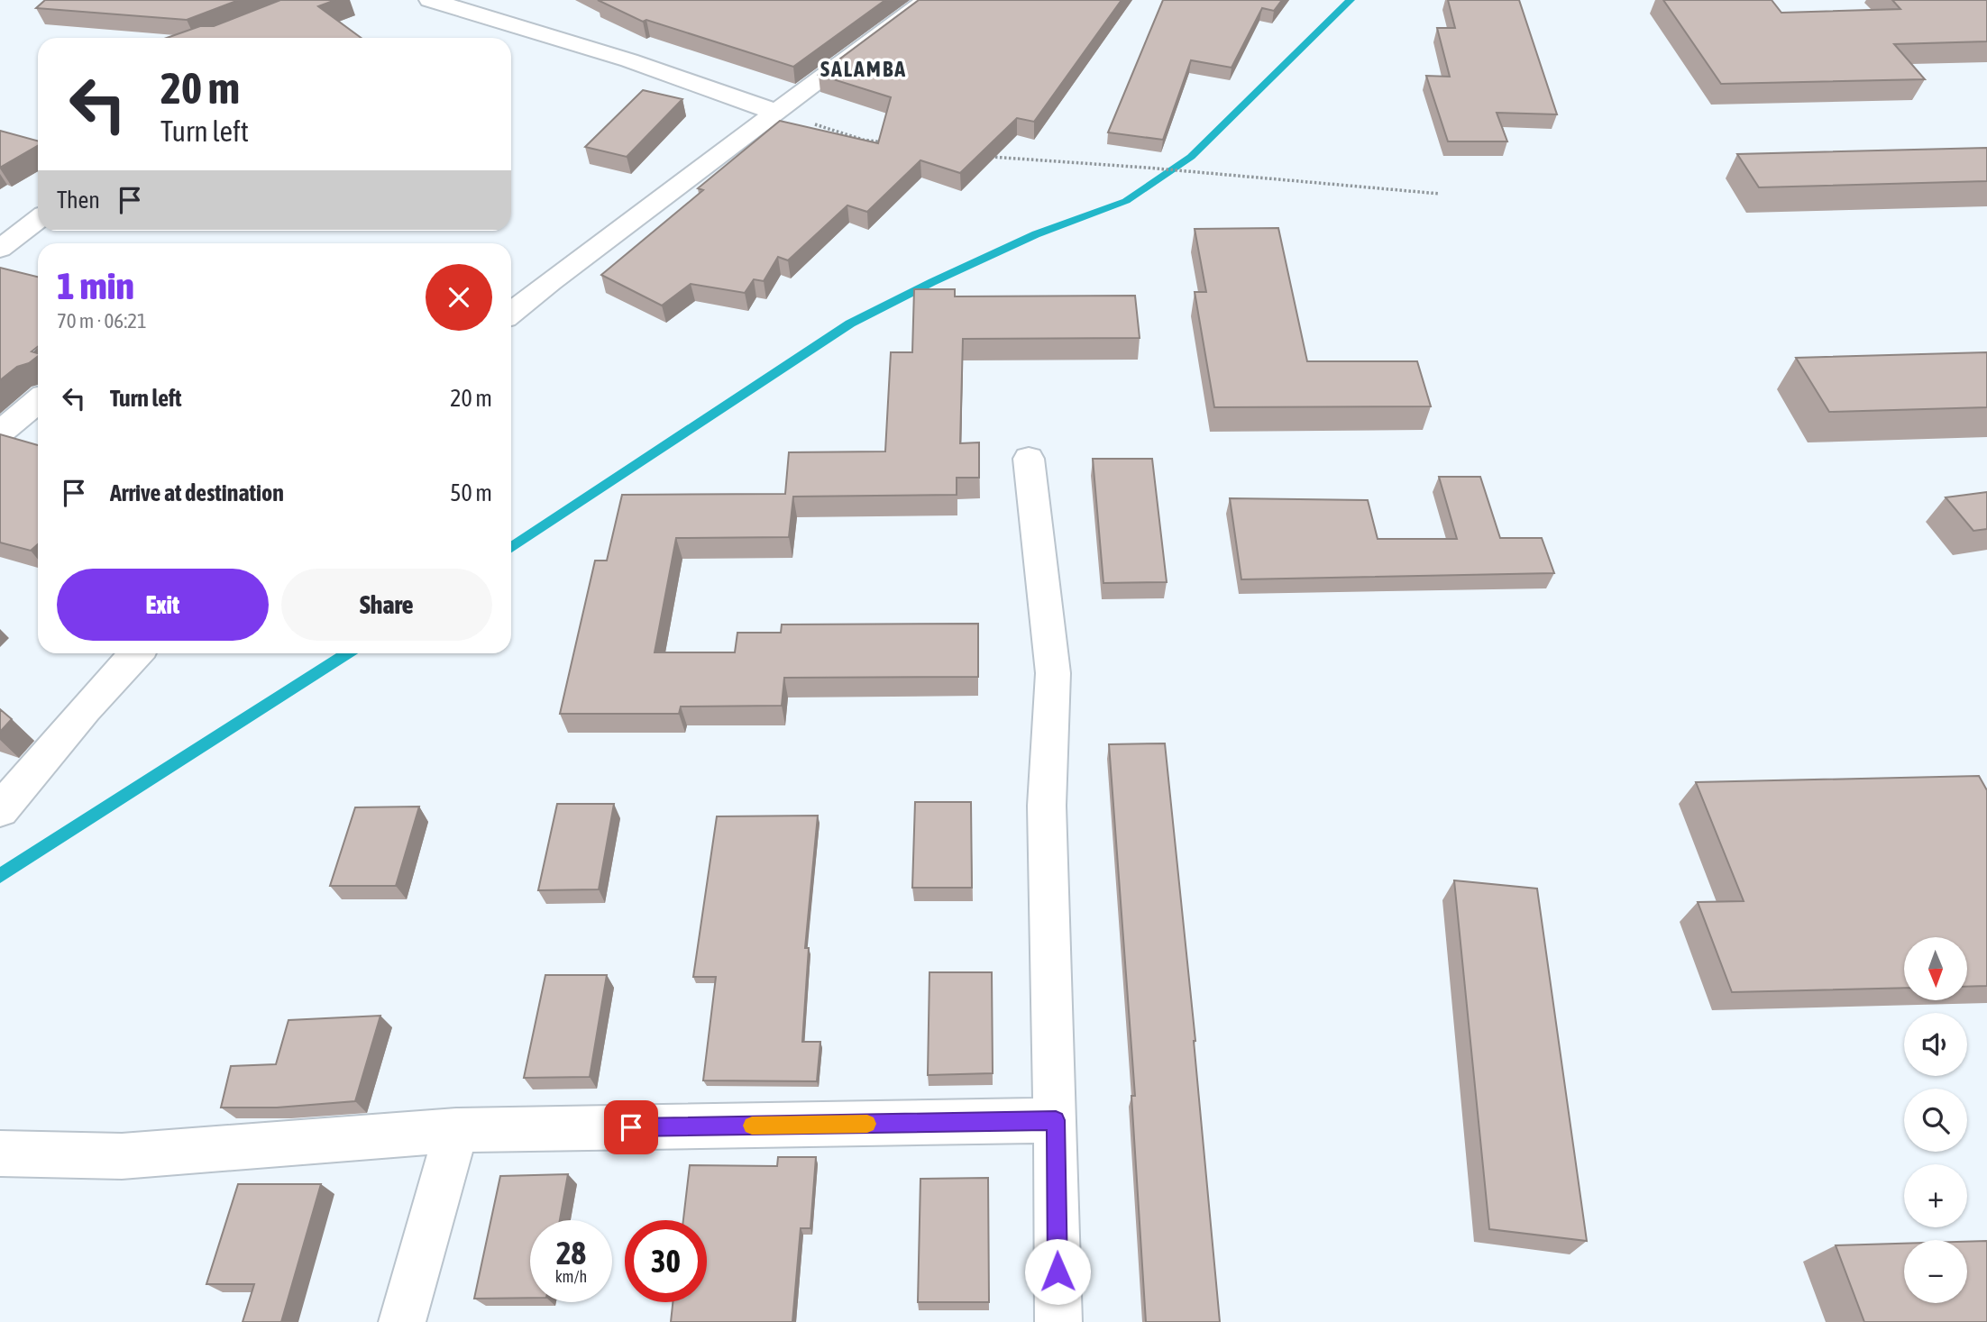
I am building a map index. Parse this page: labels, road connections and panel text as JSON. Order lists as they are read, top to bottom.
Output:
{
  "districts": ["SALAMBA"],
  "north": "bottom",
  "page": {
    "turn": ["20 m", "Turn left"],
    "then": "Then",
    "heading": ["1 min", "70 m · 06:21"],
    "list": [
      {
        "name": "Turn left",
        "value": "20 m"
      },
      {
        "name": "Arrive at destination",
        "value": "50 m"
      }
    ],
    "buttons": ["Exit", "Share"],
    "map_buttons": ["+", "−"],
    "speed": "28 km/h",
    "limit": "30"
  }
}
